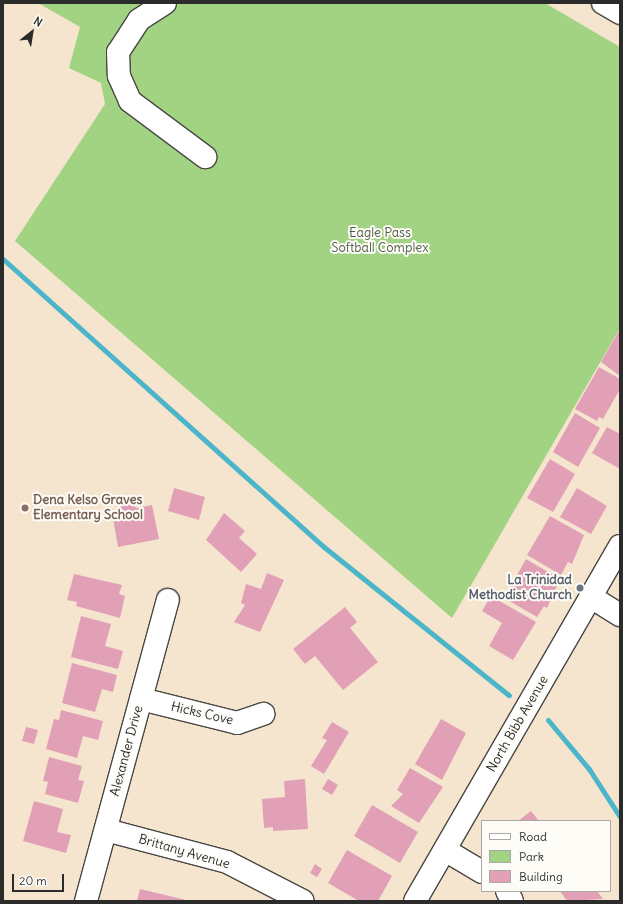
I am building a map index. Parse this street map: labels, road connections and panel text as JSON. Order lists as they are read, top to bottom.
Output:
{
  "streets": {
    "street": [
      "Hicks Cove",
      "North Bibb Avenue",
      "Alexander Drive",
      "Brittany Avenue"
    ]
  },
  "crossings": [
    ["Hicks Cove", "Alexander Drive"],
    ["Alexander Drive", "Brittany Avenue"]
  ],
  "parks": ["Eagle Pass Softball Complex"],
  "places": ["Dena Kelso Graves Elementary School", "La Trinidad Methodist Church"],
  "legend": ["Road", "Park", "Building"],
  "scale_bar": "20 m",
  "north": "top right"
}
